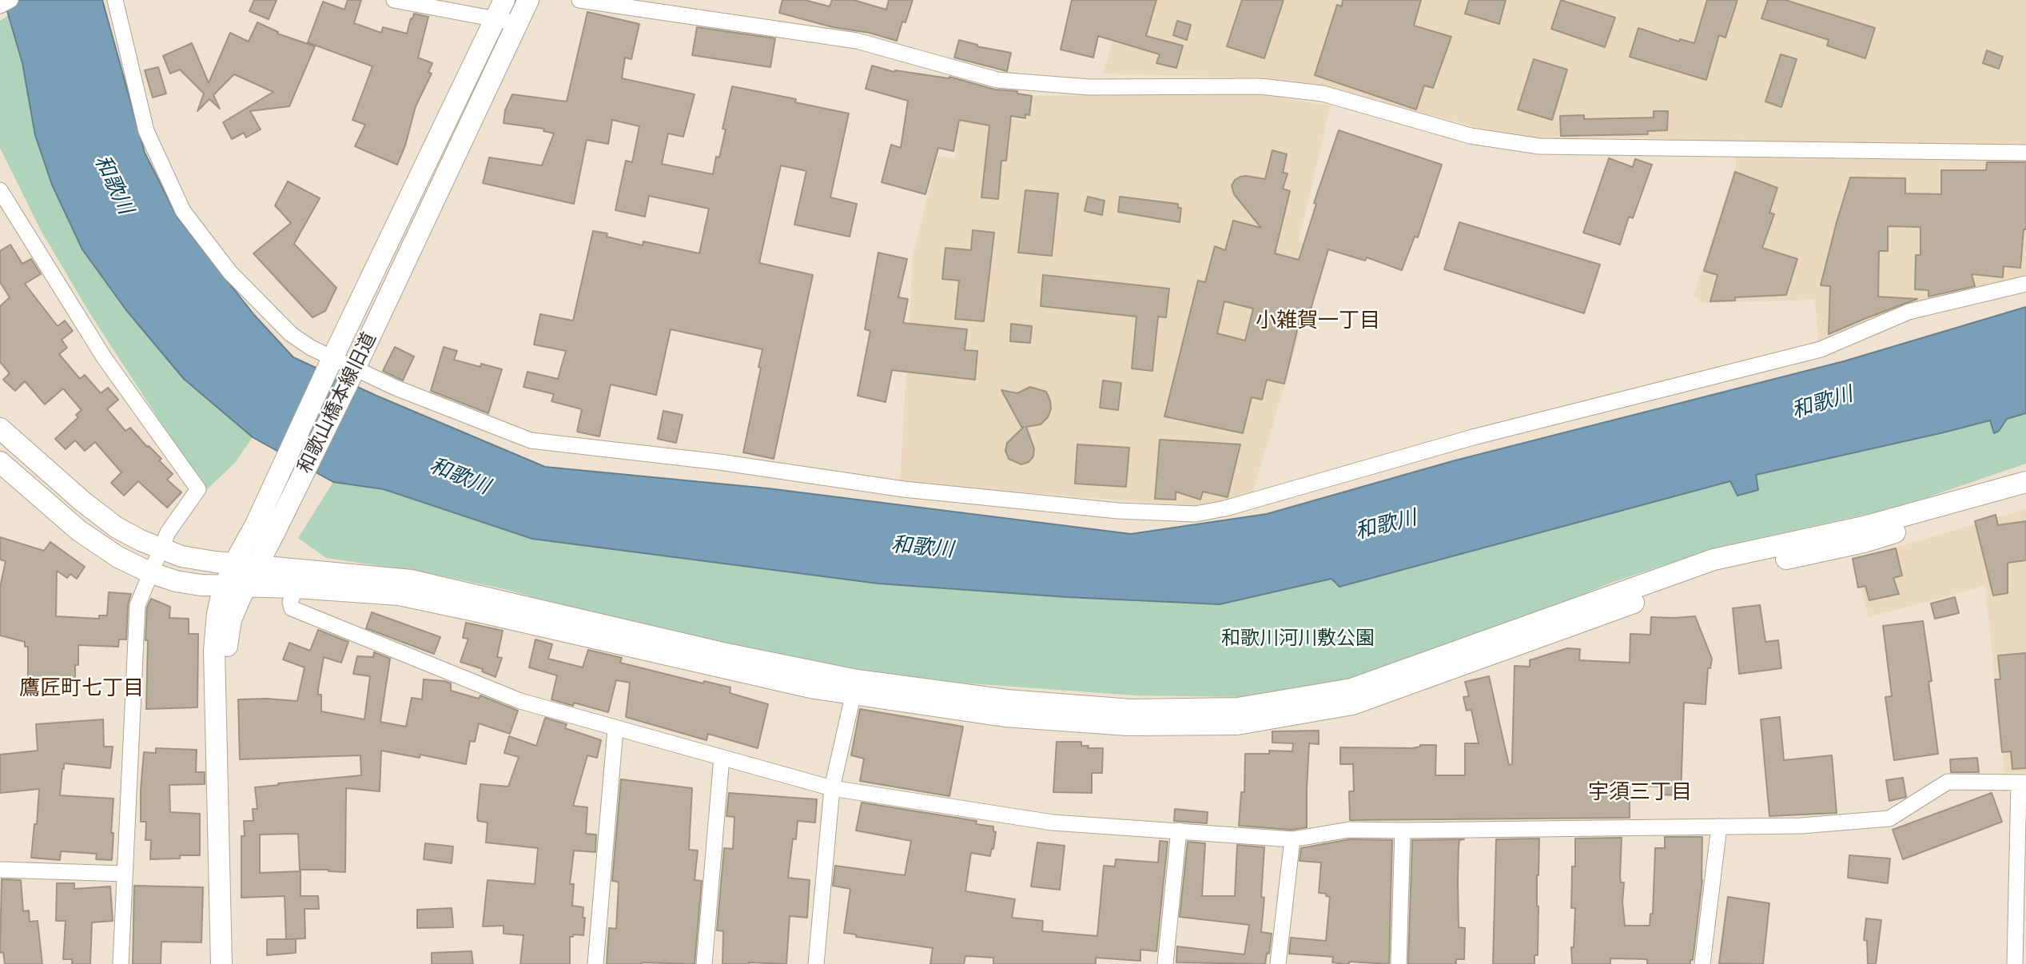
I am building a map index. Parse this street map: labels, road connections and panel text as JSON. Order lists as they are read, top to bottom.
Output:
{
  "streets": {
    "street": ["和歌山橋本線旧道"]
  },
  "districts": ["小雑賀一丁目", "鷹匠町七丁目", "宇須三丁目"],
  "water": ["和歌川"],
  "parks": ["和歌川河川敷公園"]
}
